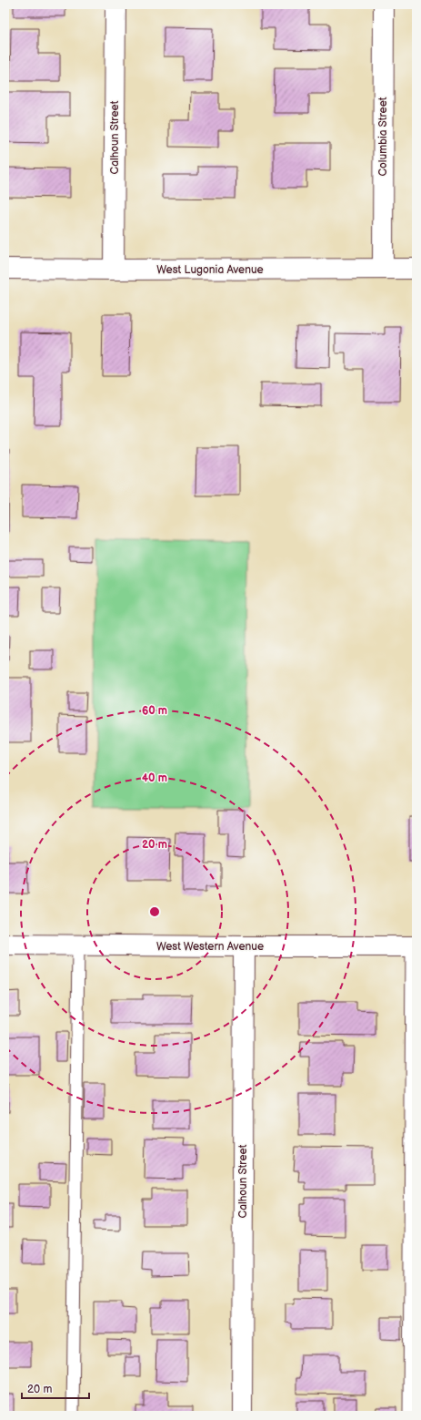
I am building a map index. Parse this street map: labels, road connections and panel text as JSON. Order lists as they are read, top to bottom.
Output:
{
  "streets": {
    "street": [
      "Columbia Street",
      "Calhoun Street",
      "West Lugonia Avenue",
      "West Western Avenue"
    ]
  },
  "crossings": [
    ["Columbia Street", "West Lugonia Avenue"],
    ["Calhoun Street", "West Lugonia Avenue"],
    ["Calhoun Street", "West Western Avenue"]
  ],
  "scale_bar": "20 m",
  "rings": ["60 m", "40 m", "20 m"]
}
